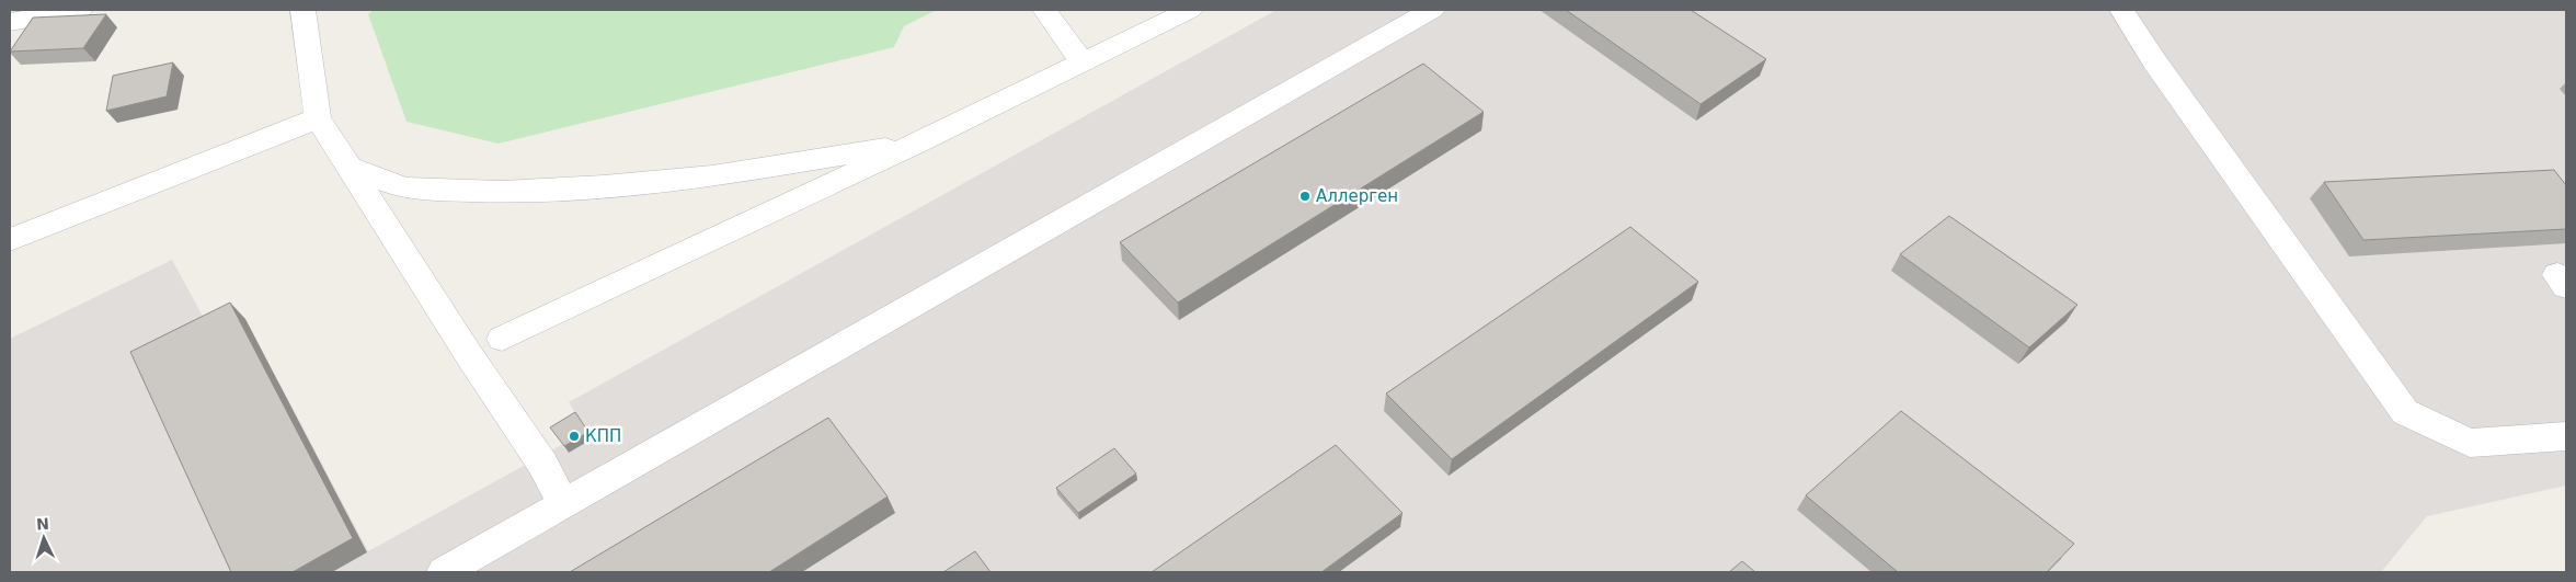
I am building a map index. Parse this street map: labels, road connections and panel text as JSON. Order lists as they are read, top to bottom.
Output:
{
  "places": ["Аллерген", "КПП"],
  "north": "top"
}
